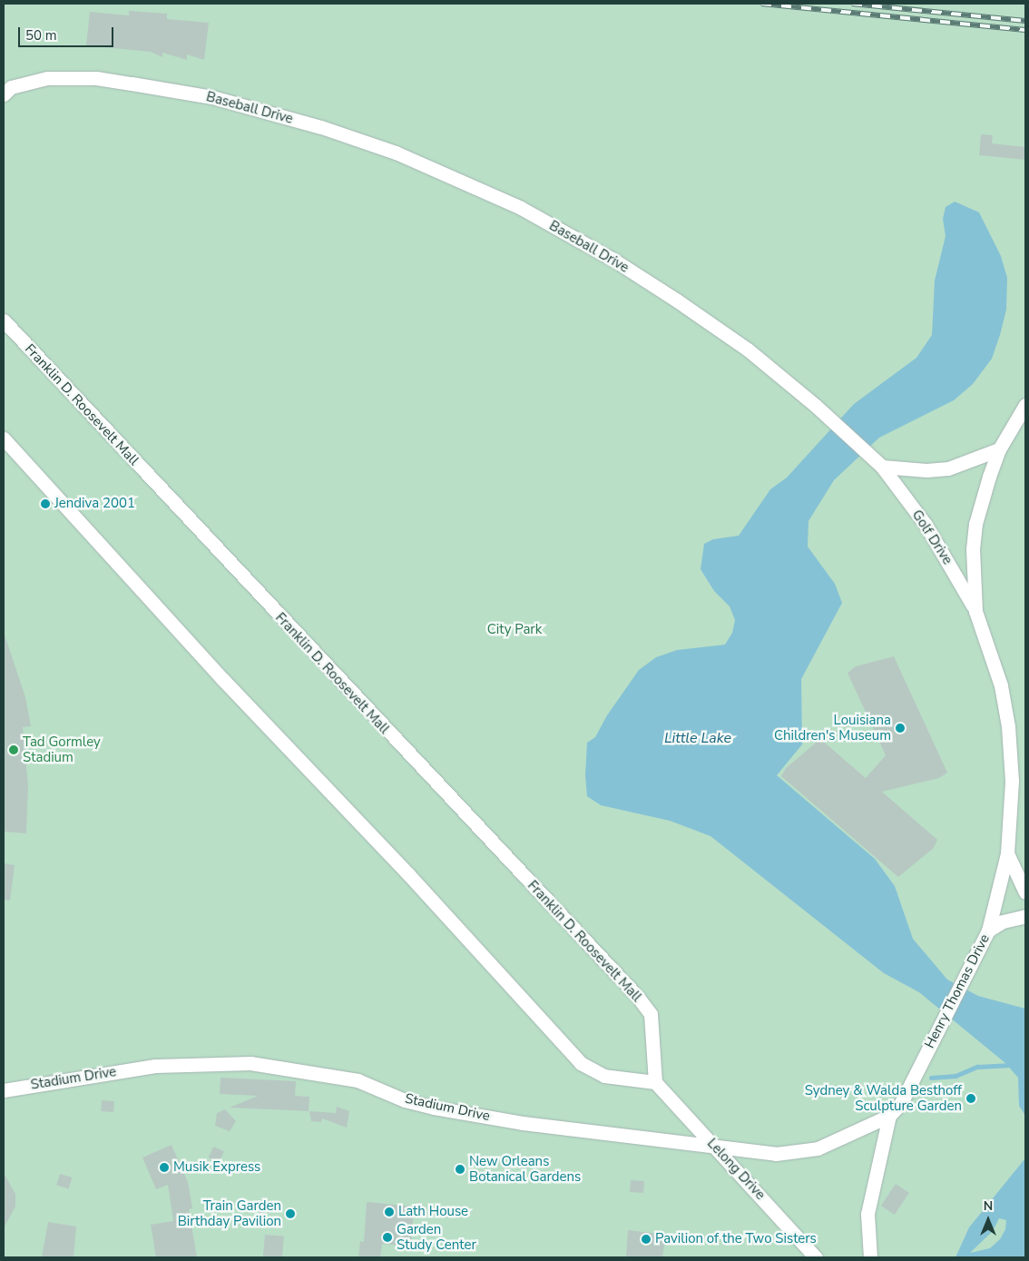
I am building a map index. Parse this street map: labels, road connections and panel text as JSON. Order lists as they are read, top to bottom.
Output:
{
  "streets": {
    "street": [
      "Baseball Drive",
      "Franklin D. Roosevelt Mall",
      "Golf Drive",
      "Henry Thomas Drive",
      "Stadium Drive",
      "Lelong Drive"
    ]
  },
  "crossings": [
    ["Baseball Drive", "Golf Drive"],
    ["Franklin D. Roosevelt Mall", "Lelong Drive"],
    ["Golf Drive", "Henry Thomas Drive"],
    ["Henry Thomas Drive", "Stadium Drive"],
    ["Stadium Drive", "Lelong Drive"]
  ],
  "water": ["Little Lake"],
  "parks": ["City Park"],
  "places": [
    "Jendiva 2001",
    "Louisiana Children's Museum",
    "Tad Gormley Stadium",
    "Sydney & Walda Besthoff Sculpture Garden",
    "Musik Express",
    "New Orleans Botanical Gardens",
    "Lath House",
    "Train Garden Birthday Pavilion",
    "Garden Study Center",
    "Pavilion of the Two Sisters"
  ],
  "scale_bar": "50 m",
  "north": "top"
}
